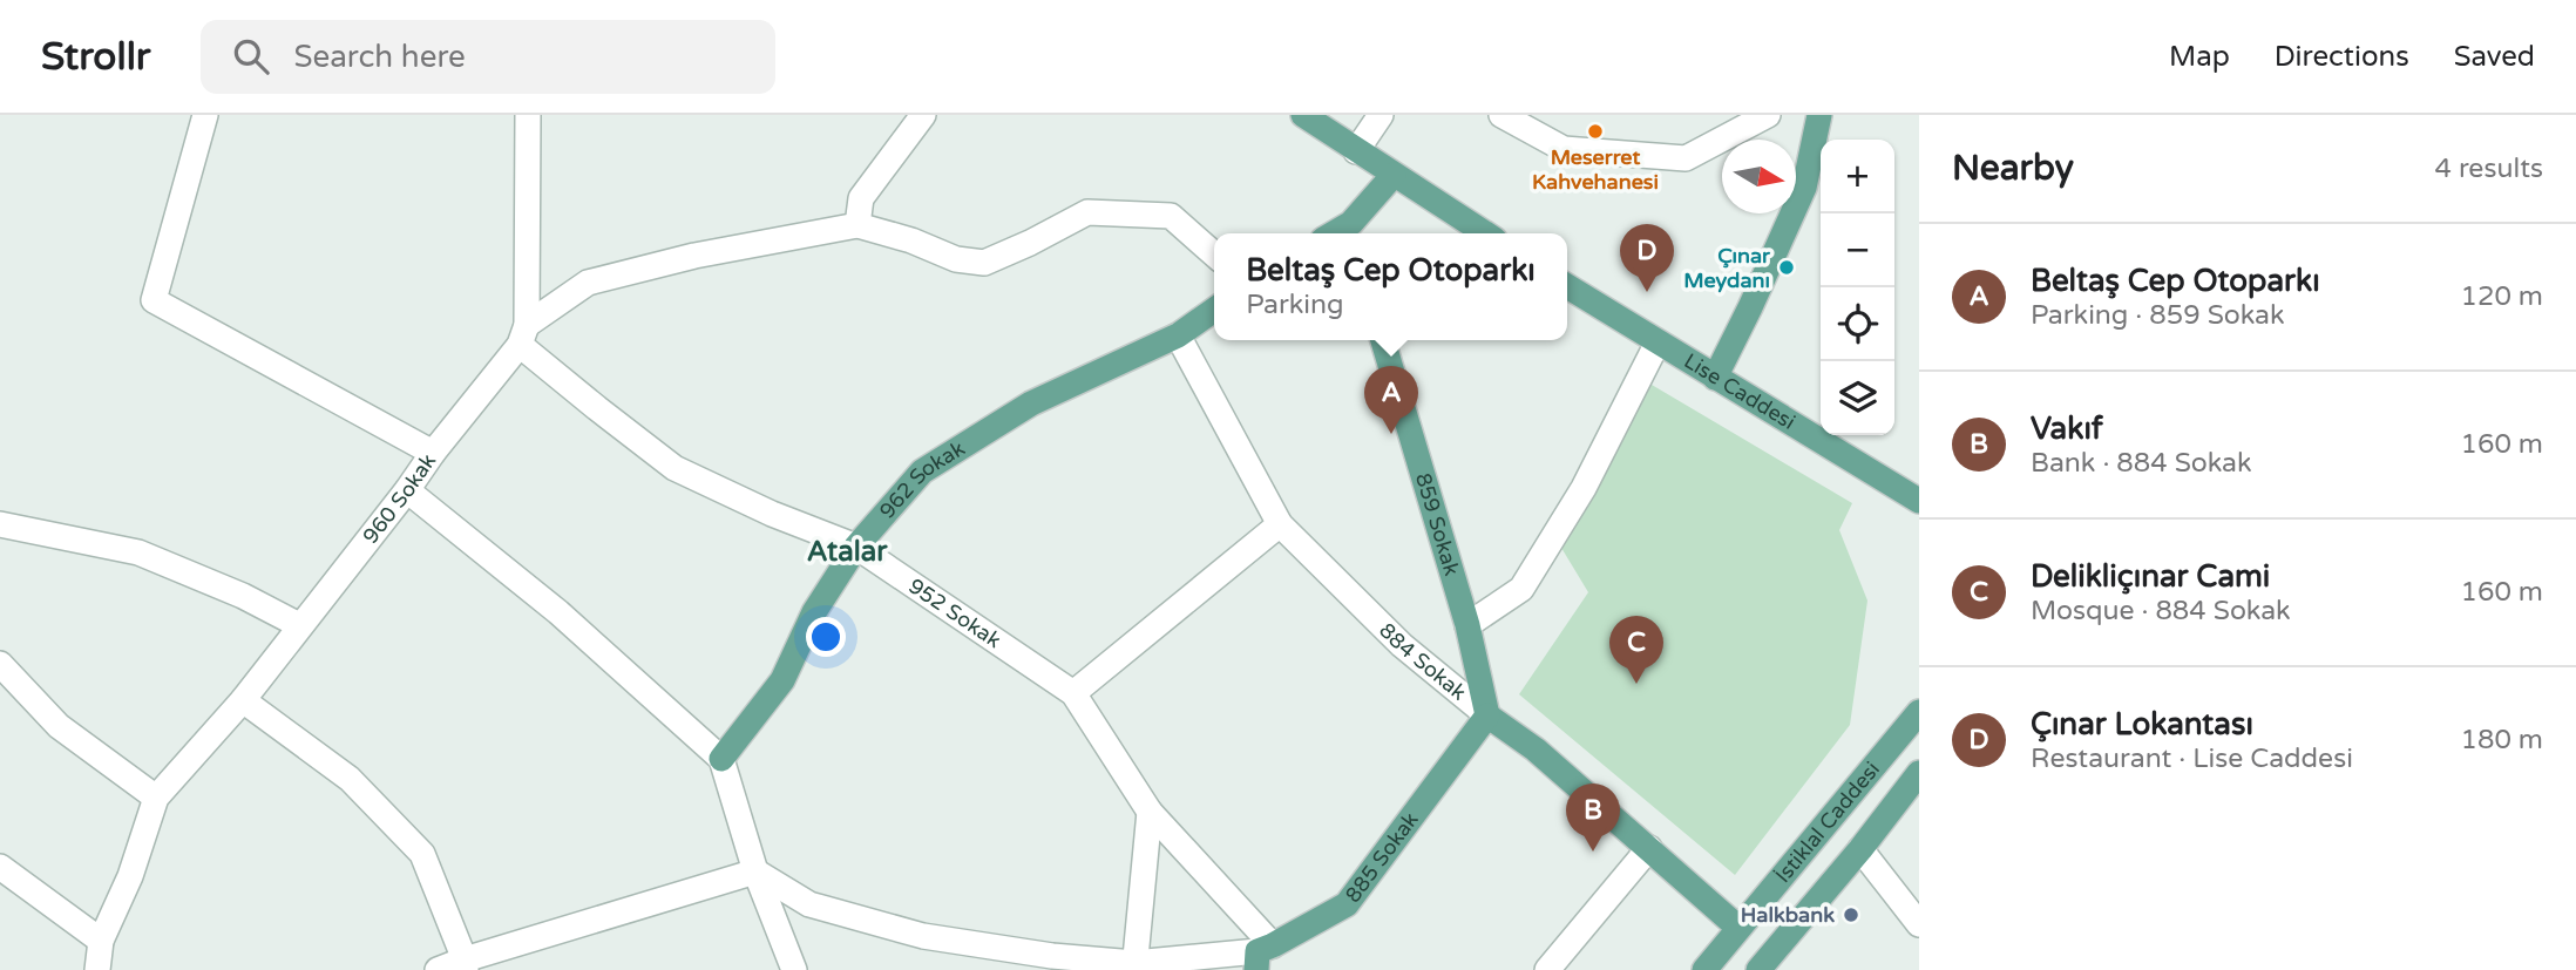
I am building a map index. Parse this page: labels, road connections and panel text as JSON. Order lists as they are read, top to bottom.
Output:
{
  "streets": {
    "main road": [
      "Lise Caddesi",
      "962 Sokak",
      "859 Sokak",
      "884 Sokak",
      "İstiklal Caddesi",
      "885 Sokak"
    ],
    "street": ["960 Sokak", "952 Sokak"]
  },
  "crossings": [
    ["962 Sokak", "952 Sokak"],
    ["962 Sokak", "884 Sokak"],
    ["960 Sokak", "952 Sokak"],
    ["859 Sokak", "884 Sokak"],
    ["859 Sokak", "885 Sokak"],
    ["952 Sokak", "885 Sokak"],
    ["884 Sokak", "İstiklal Caddesi"],
    ["884 Sokak", "885 Sokak"]
  ],
  "districts": ["Atalar"],
  "places": ["Meserret Kahvehanesi", "Çınar Meydanı", "Halkbank"],
  "north": "right",
  "page": {
    "header": "Strollr",
    "search": "Search here",
    "nav": ["Map", "Directions", "Saved"],
    "heading": ["Nearby", "4 results"],
    "map_buttons": ["+", "−"],
    "list": [
      {
        "mark": "A",
        "name": "Beltaş Cep Otoparkı",
        "note": "Parking · 859 Sokak",
        "value": "120 m"
      },
      {
        "mark": "B",
        "name": "Vakıf",
        "note": "Bank · 884 Sokak",
        "value": "160 m"
      },
      {
        "mark": "C",
        "name": "Delikliçınar Cami",
        "note": "Mosque · 884 Sokak",
        "value": "160 m"
      },
      {
        "mark": "D",
        "name": "Çınar Lokantası",
        "note": "Restaurant · Lise Caddesi",
        "value": "180 m"
      }
    ],
    "pins": [
      "D",
      "A",
      "C",
      "B"
    ],
    "popup": ["Beltaş Cep Otoparkı", "Parking"]
  }
}
